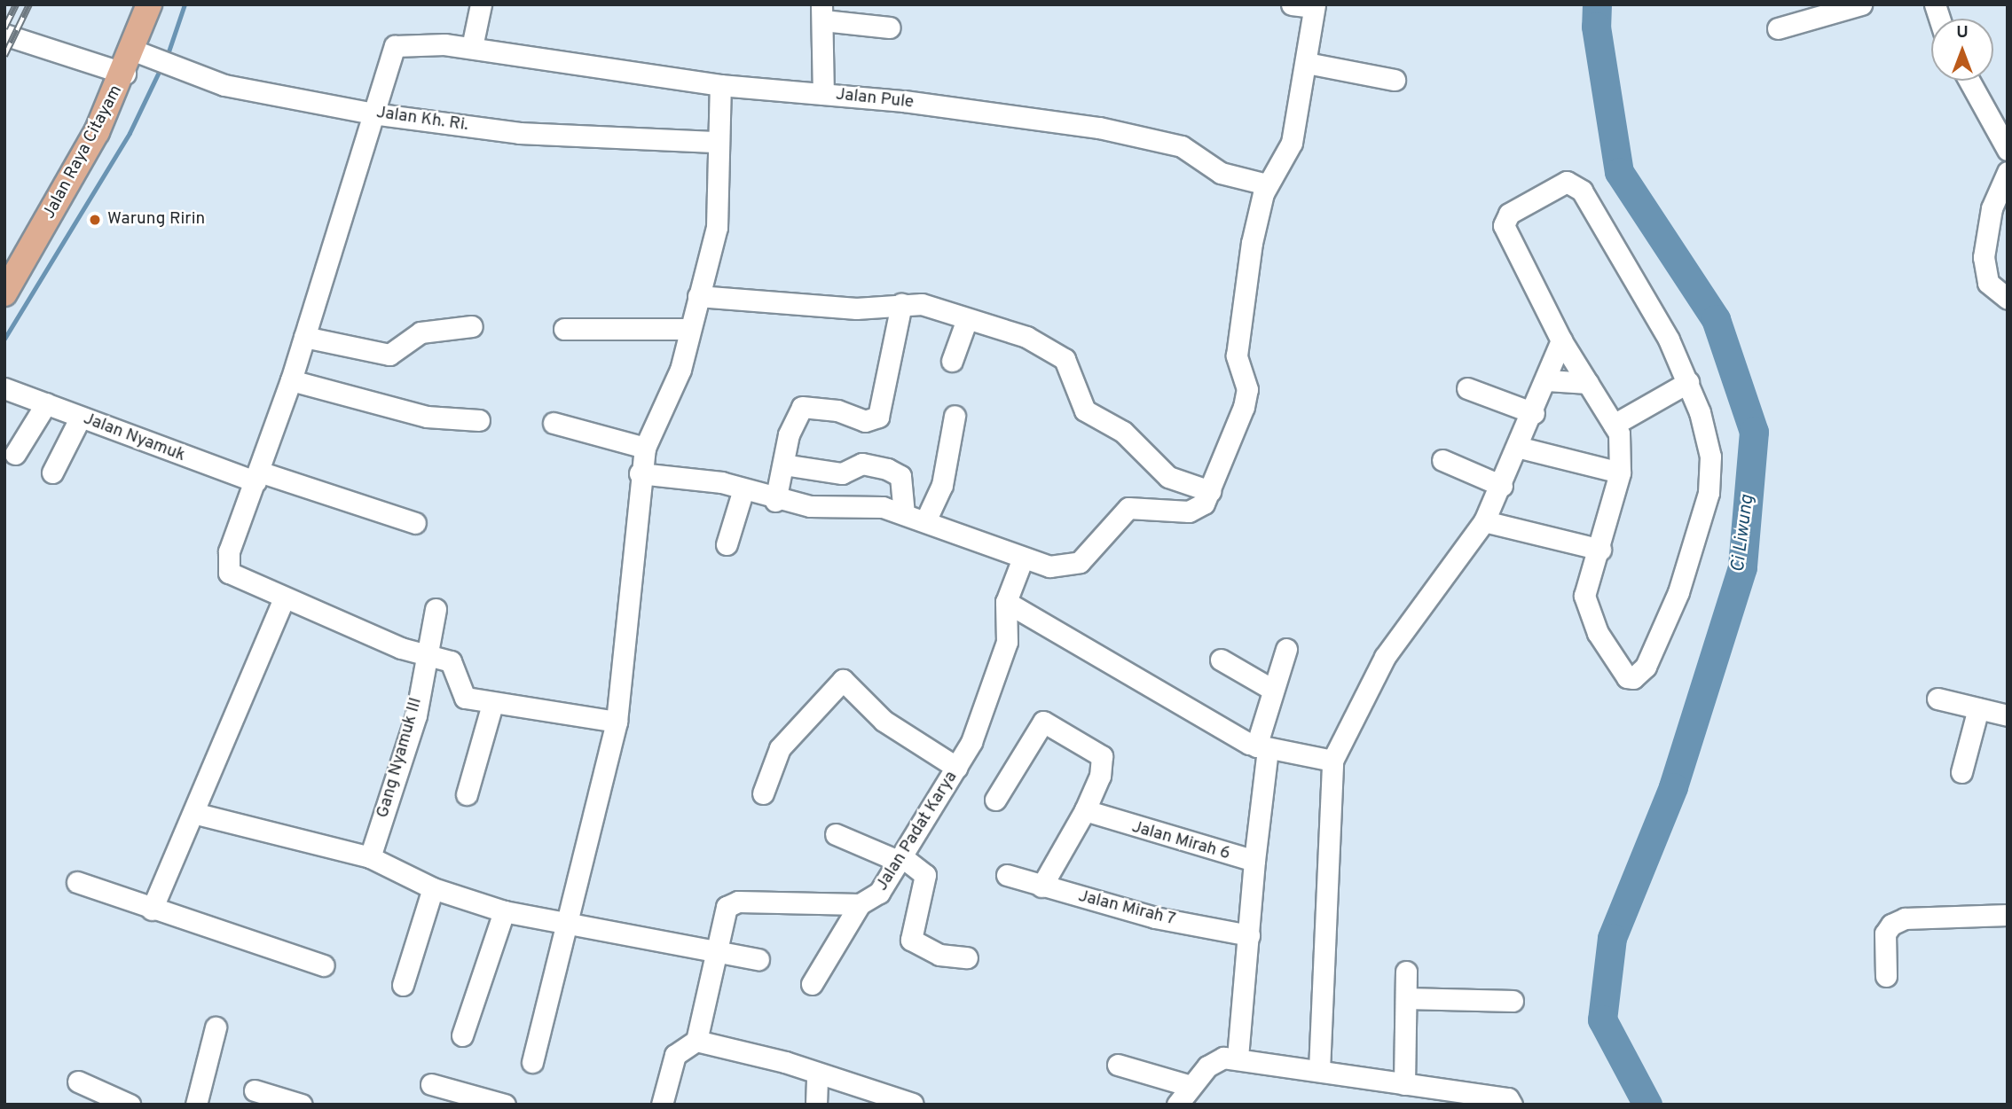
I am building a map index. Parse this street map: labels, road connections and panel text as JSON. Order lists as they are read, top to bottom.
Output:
{
  "streets": {
    "main road": ["Jalan Raya Citayam"],
    "street": [
      "Jalan Pule",
      "Jalan Kh. Ri.",
      "Jalan Nyamuk",
      "Gang Nyamuk III",
      "Jalan Padat Karya",
      "Jalan Mirah 6",
      "Jalan Mirah 7"
    ]
  },
  "crossings": [
    ["Jalan Pule", "Jalan Kh. Ri."],
    ["Jalan Kh. Ri.", "Jalan Raya Citayam"],
    ["Jalan Mirah 6", "Jalan Mirah 7"]
  ],
  "water": ["Ci Liwung"],
  "places": ["Warung Ririn"],
  "north": "top"
}
